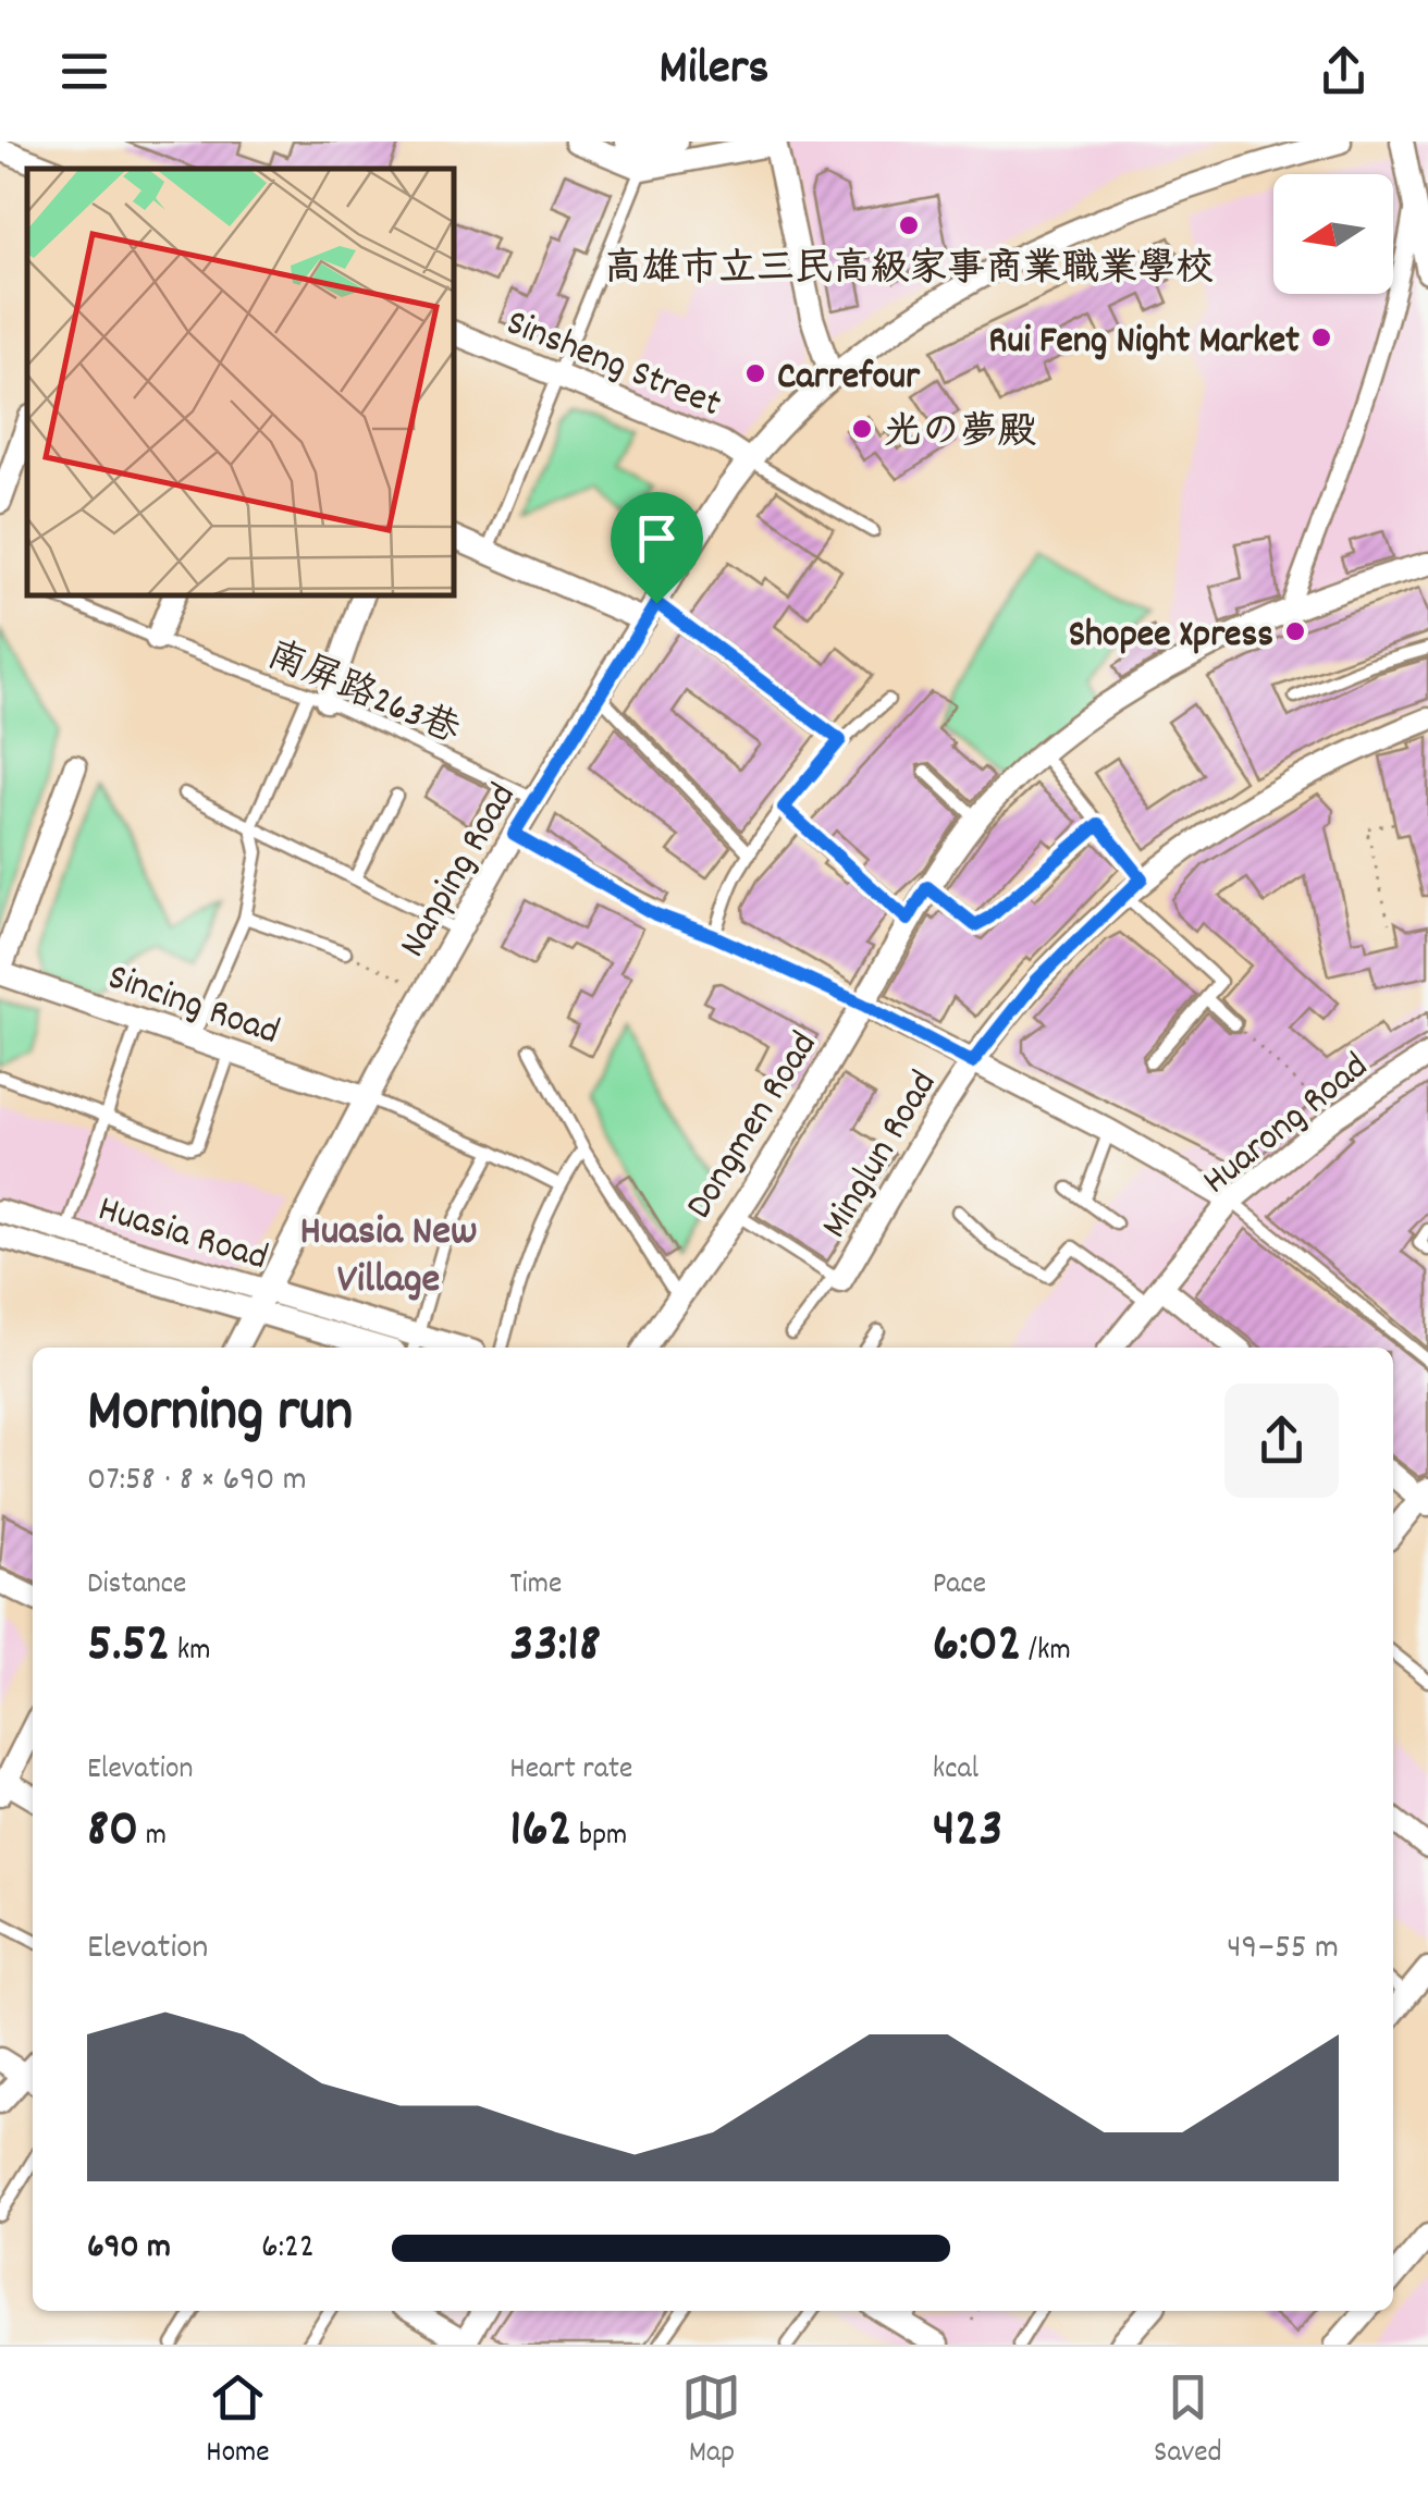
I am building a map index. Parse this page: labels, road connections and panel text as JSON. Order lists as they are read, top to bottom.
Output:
{
  "streets": {
    "street": [
      "Sinsheng Street",
      "Nanping Road",
      "Sincing Road",
      "Huarong Road",
      "Dongmen Road",
      "Minglun Road",
      "Huasia Road"
    ],
    "lane": ["南屏路263巷"]
  },
  "crossings": [
    ["Sinsheng Street", "Nanping Road"],
    ["南屏路263巷", "Nanping Road"],
    ["Nanping Road", "Sincing Road"],
    ["Nanping Road", "Huasia Road"],
    ["Dongmen Road", "Minglun Road"]
  ],
  "districts": ["Huasia New Village"],
  "places": [
    "高雄市立三民高級家事商業職業學校",
    "Rui Feng Night Market",
    "Carrefour",
    "光の夢殿",
    "Shopee Xpress"
  ],
  "north": "left",
  "page": {
    "header": "Milers",
    "heading": ["Morning run", "07:58 · 8 × 690 m"],
    "stats": [
      ["Distance", "5.52 km"],
      ["Time", "33:18"],
      ["Pace", "6:02 /km"],
      ["Elevation", "80 m"],
      ["Heart rate", "162 bpm"],
      ["kcal", "423"]
    ],
    "chart": ["Elevation", "49–55 m"],
    "list": [
      {
        "name": "690 m",
        "note": "6:22"
      }
    ],
    "tabs": ["Home", "Map", "Saved"]
  }
}
